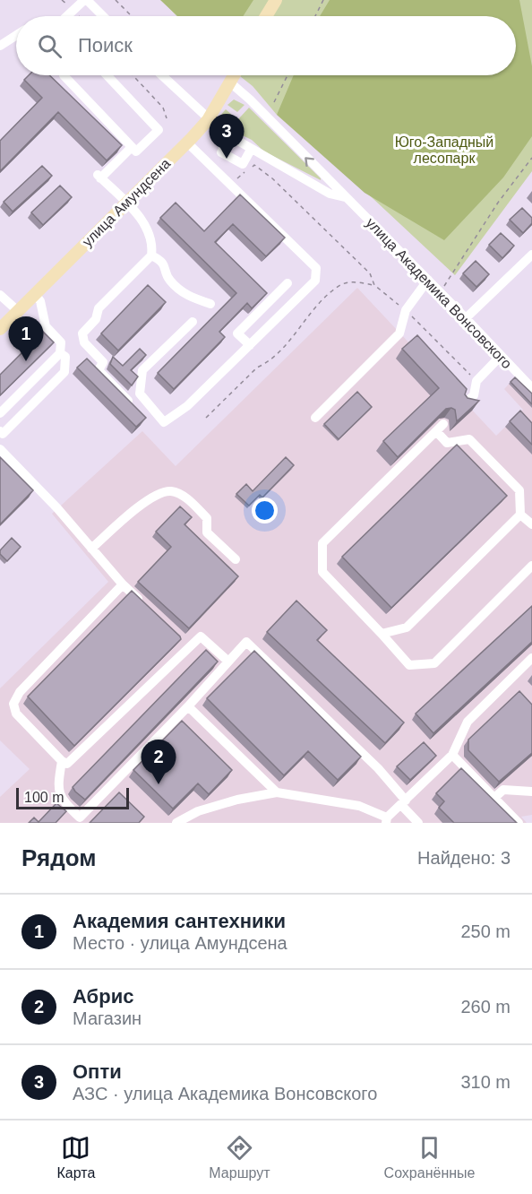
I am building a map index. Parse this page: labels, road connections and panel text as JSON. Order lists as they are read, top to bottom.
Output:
{
  "streets": {
    "main road": ["улица Амундсена"],
    "street": ["улица Академика Вонсовского"]
  },
  "crossings": [
    ["улица Амундсена", "улица Академика Вонсовского"]
  ],
  "parks": ["Юго-Западный лесопарк"],
  "scale_bar": "100 m",
  "page": {
    "search": "Поиск",
    "pins": ["3", "1", "2"],
    "scale": "100 m",
    "heading": ["Рядом", "Найдено: 3"],
    "list": [
      {
        "mark": "1",
        "name": "Академия сантехники",
        "note": "Место · улица Амундсена",
        "value": "250 m"
      },
      {
        "mark": "2",
        "name": "Абрис",
        "note": "Магазин",
        "value": "260 m"
      },
      {
        "mark": "3",
        "name": "Опти",
        "note": "АЗС · улица Академика Вонсовского",
        "value": "310 m"
      }
    ],
    "nav": ["Карта", "Маршрут", "Сохранённые"]
  }
}
